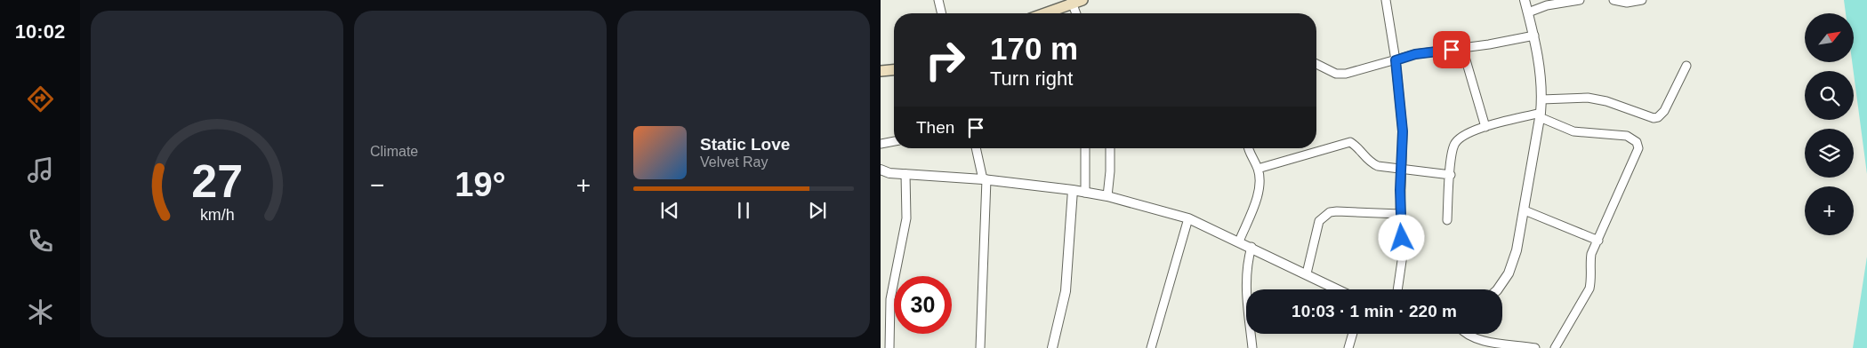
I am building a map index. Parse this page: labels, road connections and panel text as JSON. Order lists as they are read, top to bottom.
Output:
{
  "north": "top right",
  "page": {
    "tabs": "10:02",
    "tile": "Climate",
    "map_buttons": "+",
    "turn": ["170 m", "Turn right"],
    "then": "Then",
    "song": ["Static Love", "Velvet Ray"],
    "heat": ["−", "19°", "+"],
    "limit": "30",
    "trip": "10:03 · 1 min · 220 m",
    "gauge": ["27", "km/h"]
  }
}
